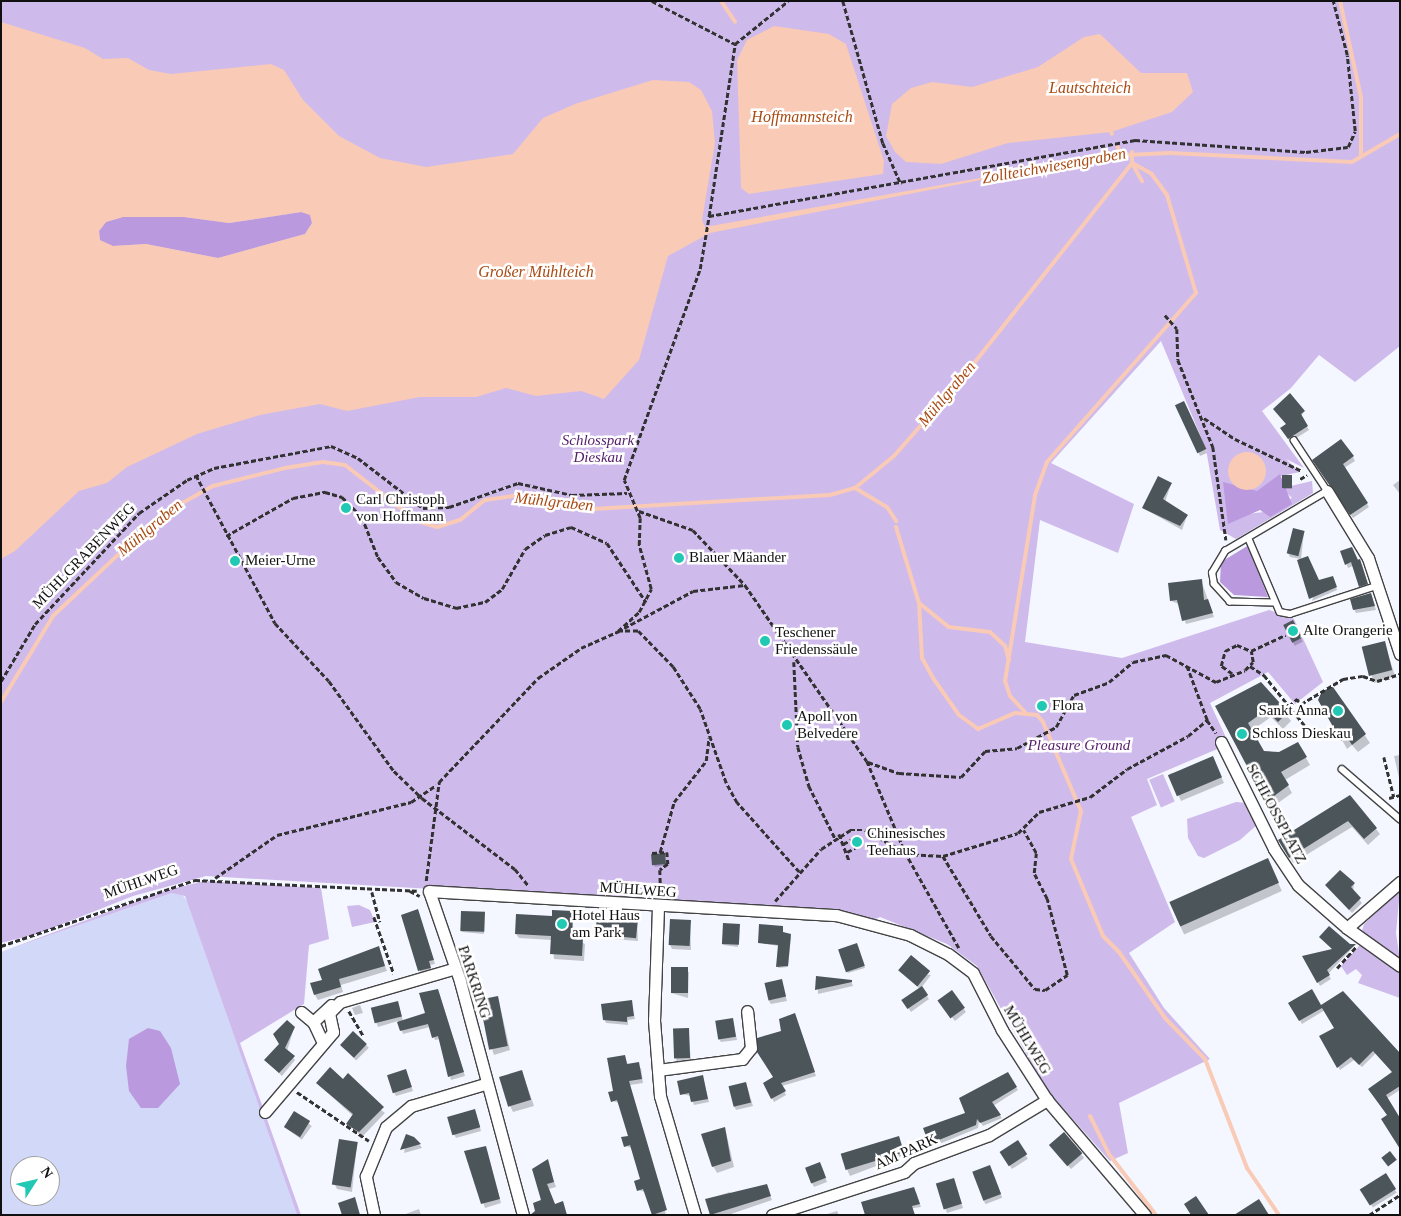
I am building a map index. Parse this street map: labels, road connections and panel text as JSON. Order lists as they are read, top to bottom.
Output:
{
  "streets": {
    "street": [
      "SCHLOSSPLATZ",
      "MÜHLWEG",
      "PARKRING",
      "AM PARK"
    ],
    "path": ["MÜHLGRABENWEG"]
  },
  "crossings": [
    ["MÜHLWEG", "PARKRING"],
    ["MÜHLWEG", "AM PARK"]
  ],
  "water": [
    "Lautschteich",
    "Hoffmannsteich",
    "Zollteichwiesengraben",
    "Großer Mühlteich",
    "Mühlgraben"
  ],
  "parks": ["Schlosspark Dieskau", "Pleasure Ground"],
  "places": [
    "Carl Christoph von Hoffmann",
    "Blauer Mäander",
    "Meier-Urne",
    "Alte Orangerie",
    "Teschener Friedenssäule",
    "Flora",
    "Sankt Anna",
    "Apoll von Belvedere",
    "Schloss Dieskau",
    "Chinesisches Teehaus",
    "Hotel Haus am Park"
  ],
  "north": "top right"
}
